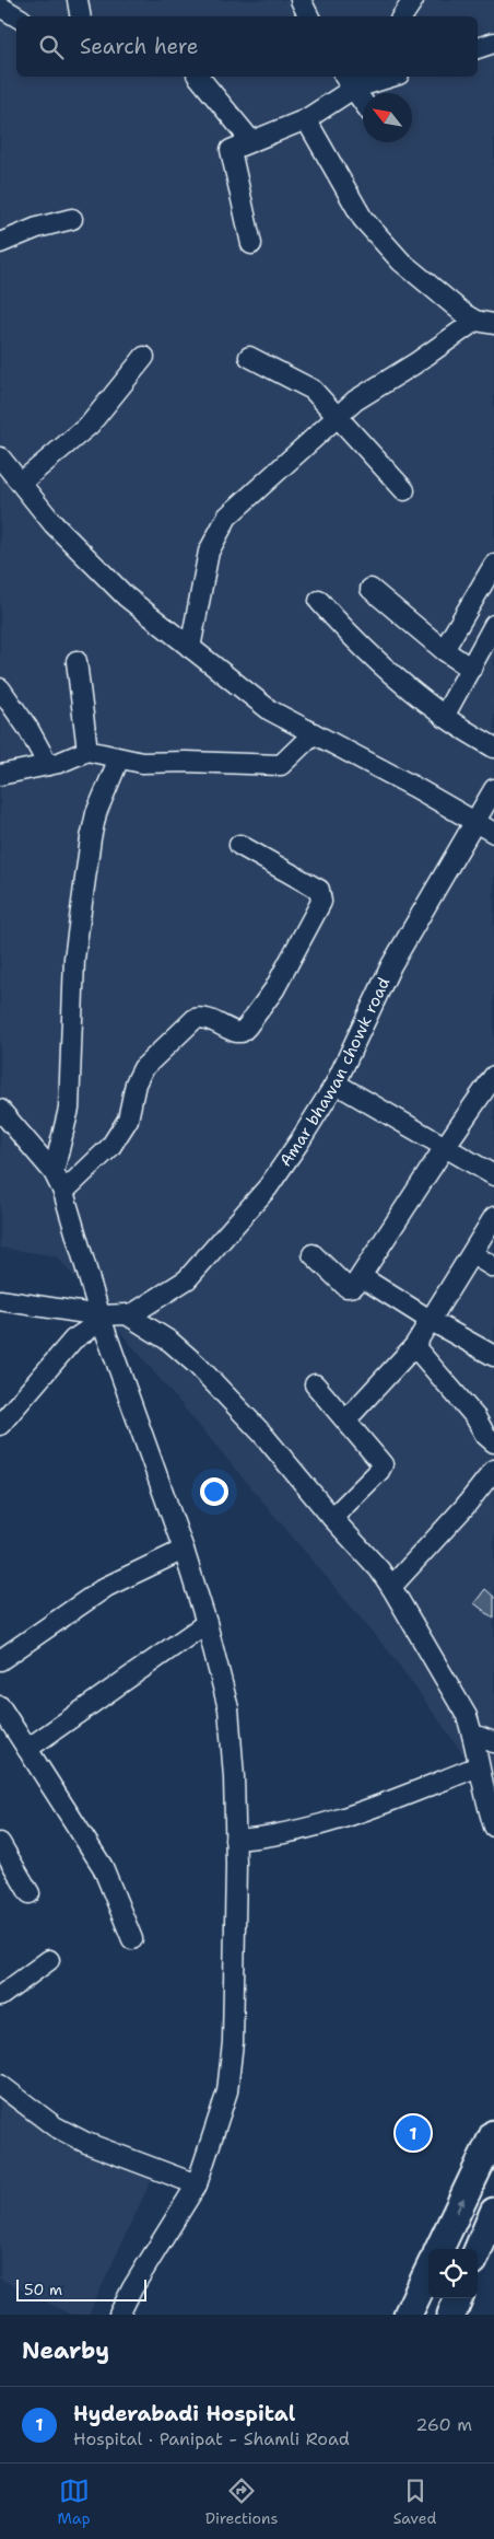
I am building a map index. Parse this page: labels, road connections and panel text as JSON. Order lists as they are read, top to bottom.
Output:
{
  "streets": {
    "street": ["Amar bhawan chowk road"]
  },
  "scale_bar": "50 m",
  "north": "top left",
  "page": {
    "search": "Search here",
    "pins": "1",
    "scale": "50 m",
    "heading": "Nearby",
    "list": [
      {
        "mark": "1",
        "name": "Hyderabadi Hospital",
        "note": "Hospital · Panipat - Shamli Road",
        "value": "260 m"
      }
    ],
    "nav": ["Map", "Directions", "Saved"]
  }
}
